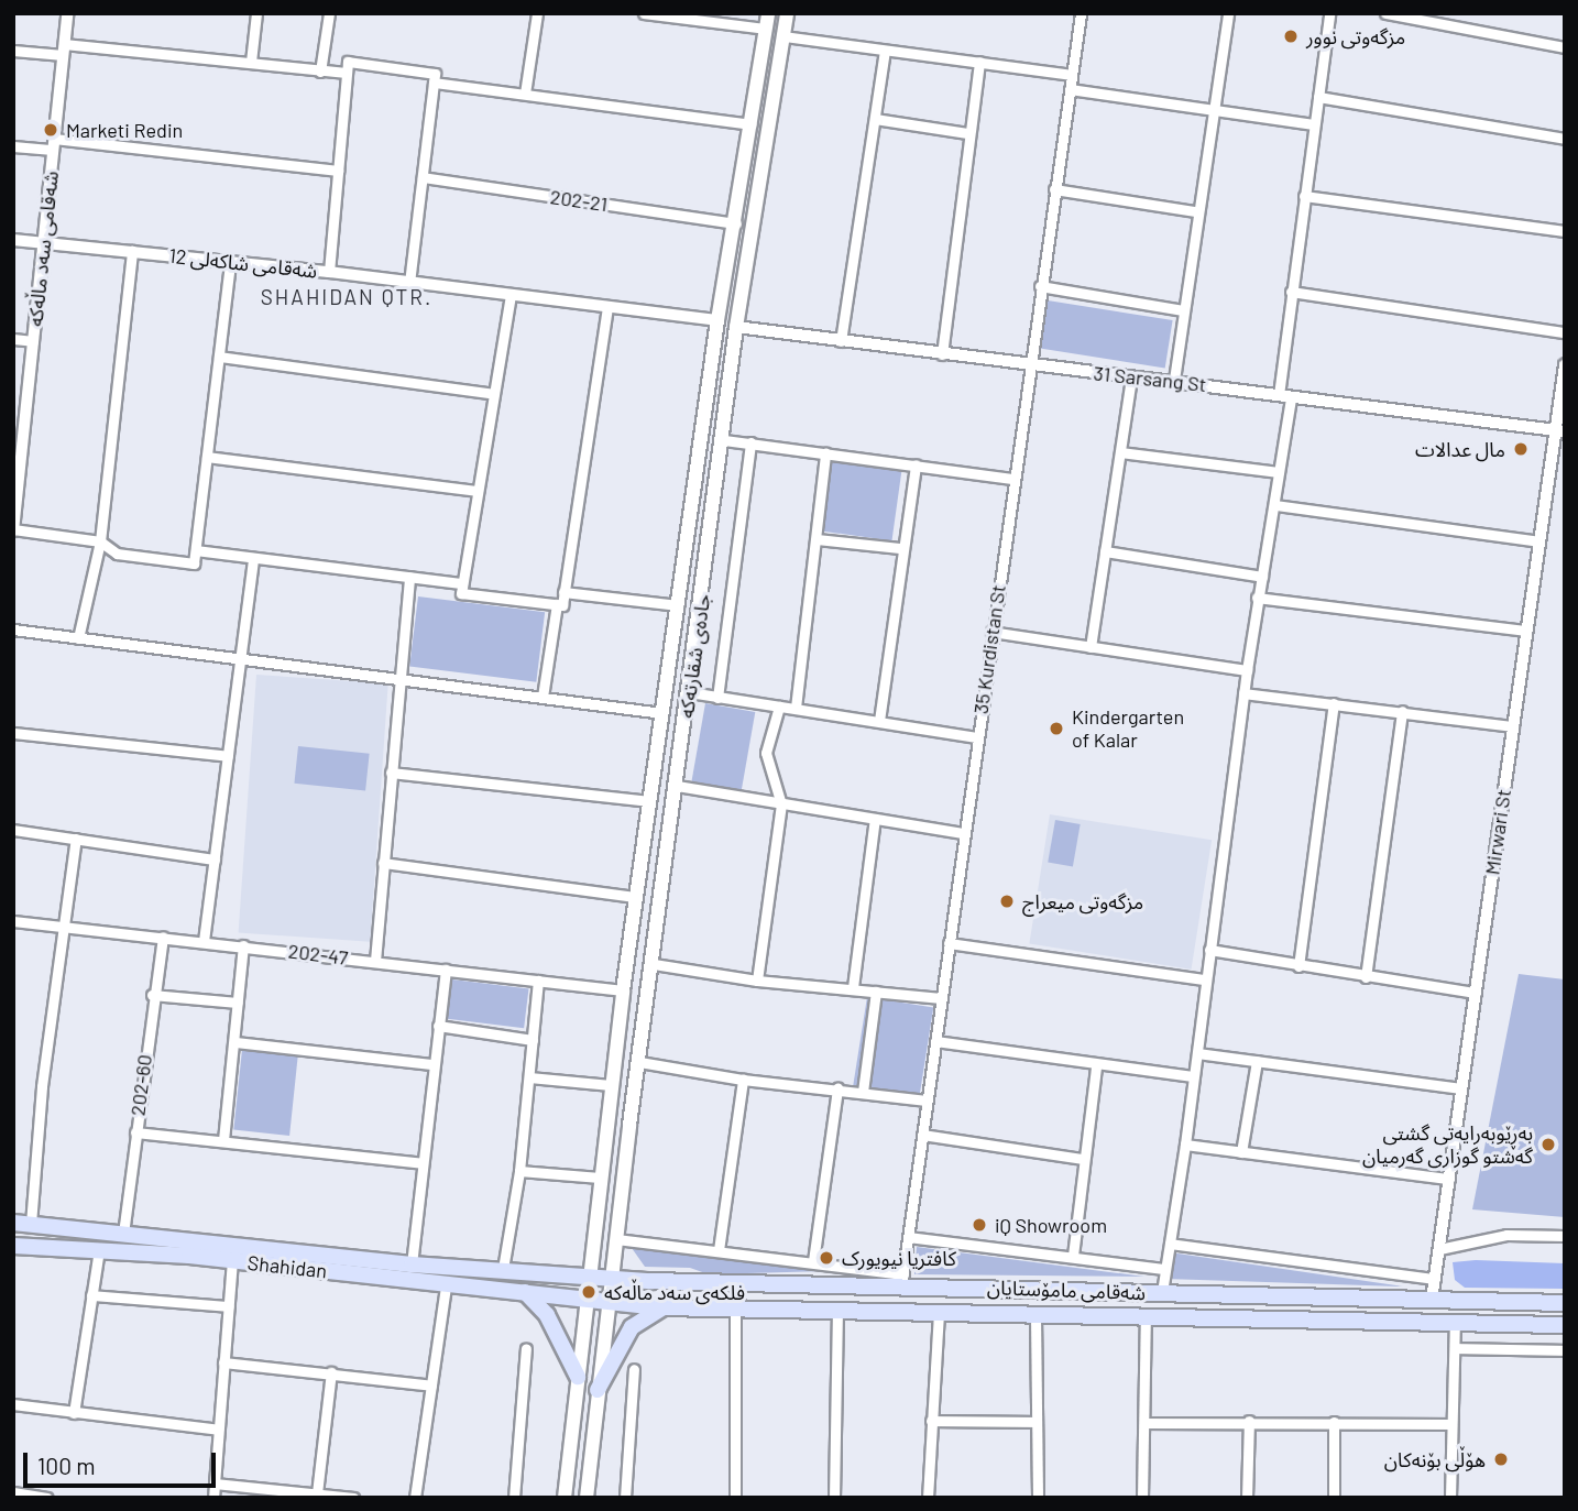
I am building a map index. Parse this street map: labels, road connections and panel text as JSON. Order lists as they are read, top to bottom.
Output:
{
  "streets": {
    "main road": ["جادەی شقارتەکە", "Shahidan", "شەقامی مامۆستایان"],
    "street": [
      "202-21",
      "شەقامی سەد ماڵەکە",
      "شەقامی شاکەلی 12",
      "31 Sarsang St",
      "35 Kurdistan St",
      "Mirwari St",
      "202-47",
      "202-60"
    ]
  },
  "crossings": [
    ["202-21", "جادەی شقارتەکە"],
    ["شەقامی سەد ماڵەکە", "شەقامی شاکەلی 12"],
    ["شەقامی شاکەلی 12", "جادەی شقارتەکە"],
    ["31 Sarsang St", "35 Kurdistan St"],
    ["31 Sarsang St", "جادەی شقارتەکە"],
    ["31 Sarsang St", "Mirwari St"],
    ["35 Kurdistan St", "شەقامی مامۆستایان"],
    ["جادەی شقارتەکە", "202-47"],
    ["جادەی شقارتەکە", "Shahidan"],
    ["جادەی شقارتەکە", "شەقامی مامۆستایان"],
    ["Mirwari St", "شەقامی مامۆستایان"],
    ["202-47", "202-60"],
    ["Shahidan", "شەقامی مامۆستایان"]
  ],
  "districts": ["SHAHIDAN QTR."],
  "places": [
    "مزگەوتی نوور",
    "Marketi Redin",
    "مال عدالات",
    "Kindergarten of Kalar",
    "مزگەوتی میعراج",
    "بەڕێوبەرایەتی گشتی گەشتو گوزاری گەرمیان",
    "iQ Showroom",
    "کافتریا نیویورک",
    "فلکەی سەد ماڵەکە",
    "هۆڵی بۆنەکان"
  ],
  "scale_bar": "100 m"
}
